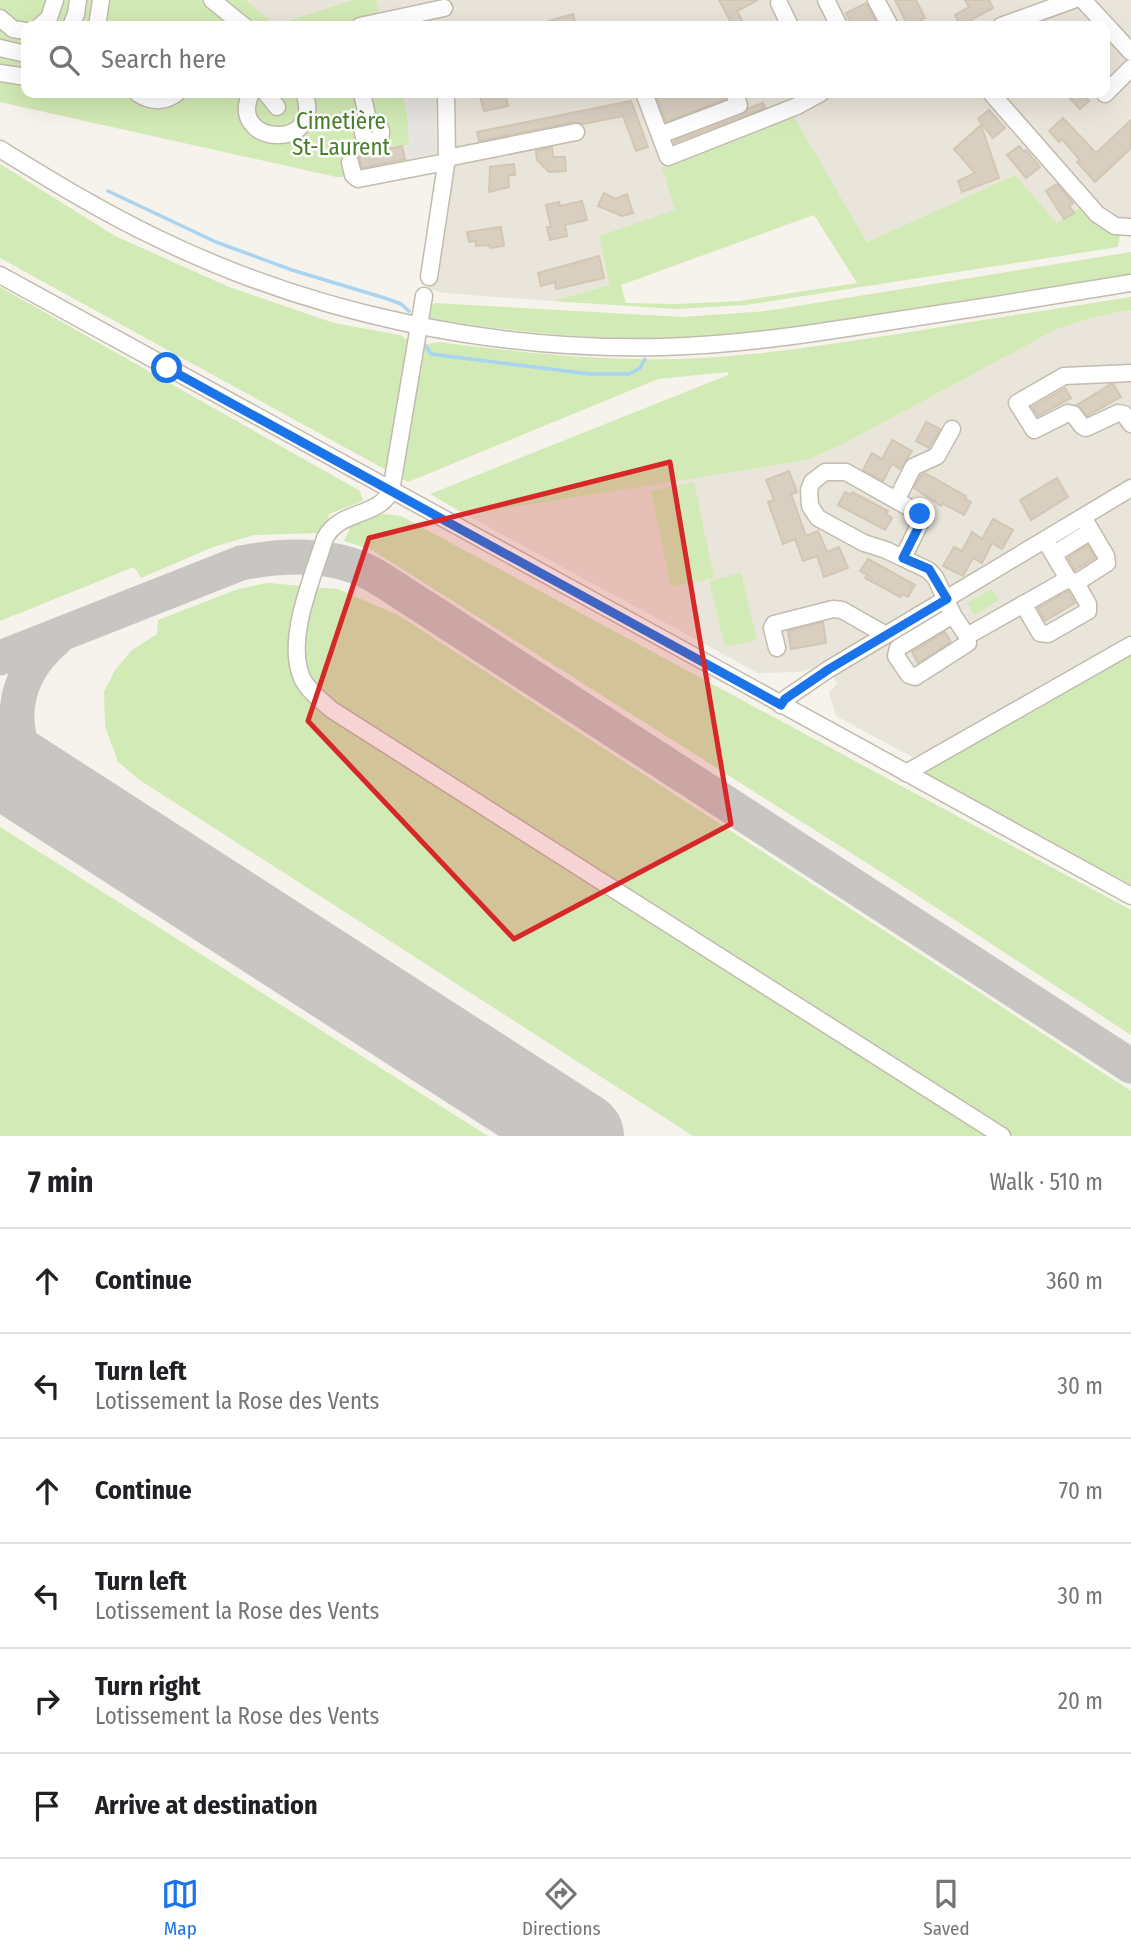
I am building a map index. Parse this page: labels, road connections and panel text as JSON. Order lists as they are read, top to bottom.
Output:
{
  "parks": ["Cimetière St-Laurent"],
  "page": {
    "search": "Search here",
    "heading": ["7 min", "Walk · 510 m"],
    "list": [
      ["Continue", "360 m"],
      ["Turn left", "Lotissement la Rose des Vents", "30 m"],
      ["Continue", "70 m"],
      ["Turn left", "Lotissement la Rose des Vents", "30 m"],
      ["Turn right", "Lotissement la Rose des Vents", "20 m"],
      "Arrive at destination"
    ],
    "nav": ["Map", "Directions", "Saved"]
  }
}
